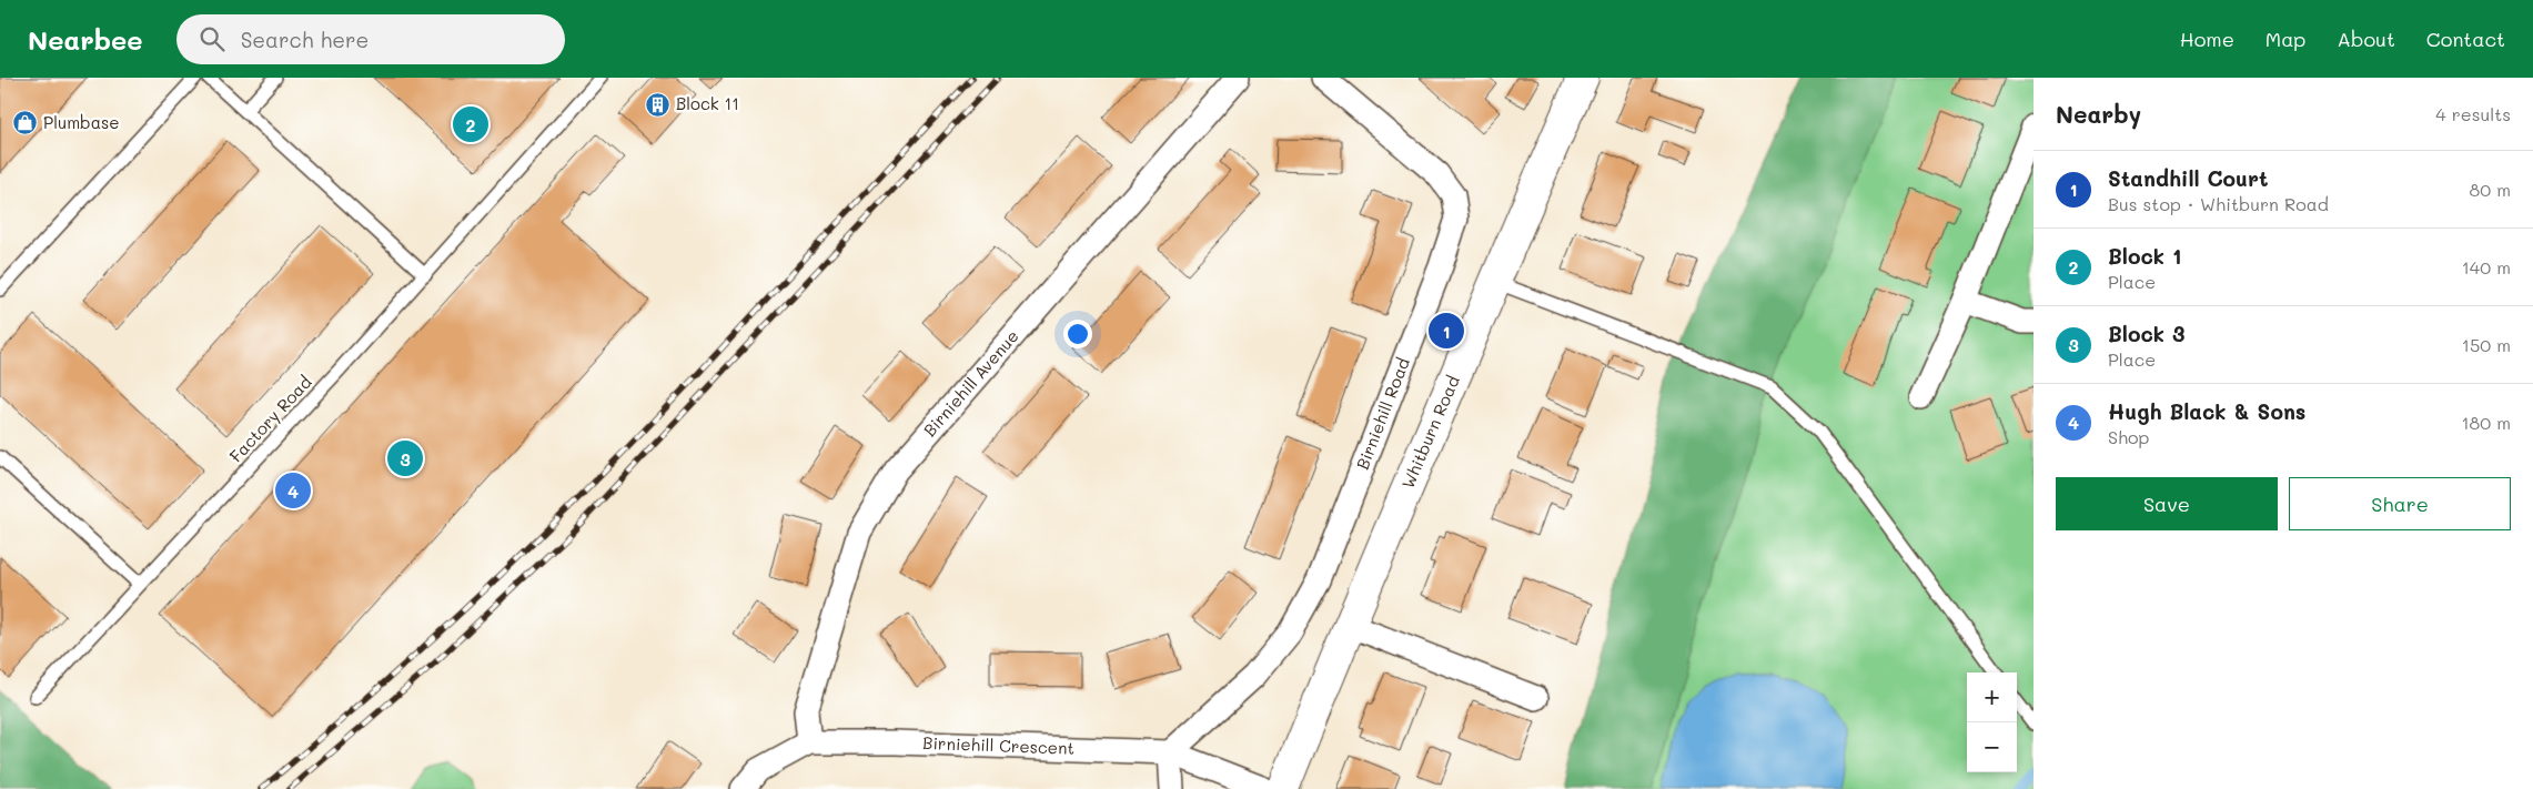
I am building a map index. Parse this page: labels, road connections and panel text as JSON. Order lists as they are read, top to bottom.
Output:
{
  "streets": {
    "main road": ["Whitburn Road"],
    "street": ["Birniehill Avenue", "Birniehill Road", "Birniehill Crescent"],
    "lane": ["Factory Road"]
  },
  "crossings": [
    ["Birniehill Avenue", "Birniehill Crescent"],
    ["Birniehill Road", "Birniehill Crescent"]
  ],
  "places": {
    "building": ["Block 11"],
    "shop": ["Plumbase"]
  },
  "page": {
    "header": "Nearbee",
    "search": "Search here",
    "nav": [
      "Home",
      "Map",
      "About",
      "Contact"
    ],
    "heading": ["Nearby", "4 results"],
    "pins": [
      "2",
      "1",
      "3",
      "4"
    ],
    "list": [
      {
        "mark": "1",
        "name": "Standhill Court",
        "note": "Bus stop · Whitburn Road",
        "value": "80 m"
      },
      {
        "mark": "2",
        "name": "Block 1",
        "note": "Place",
        "value": "140 m"
      },
      {
        "mark": "3",
        "name": "Block 3",
        "note": "Place",
        "value": "150 m"
      },
      {
        "mark": "4",
        "name": "Hugh Black & Sons",
        "note": "Shop",
        "value": "180 m"
      }
    ],
    "buttons": ["Save", "Share"],
    "map_buttons": ["+", "−"]
  }
}
